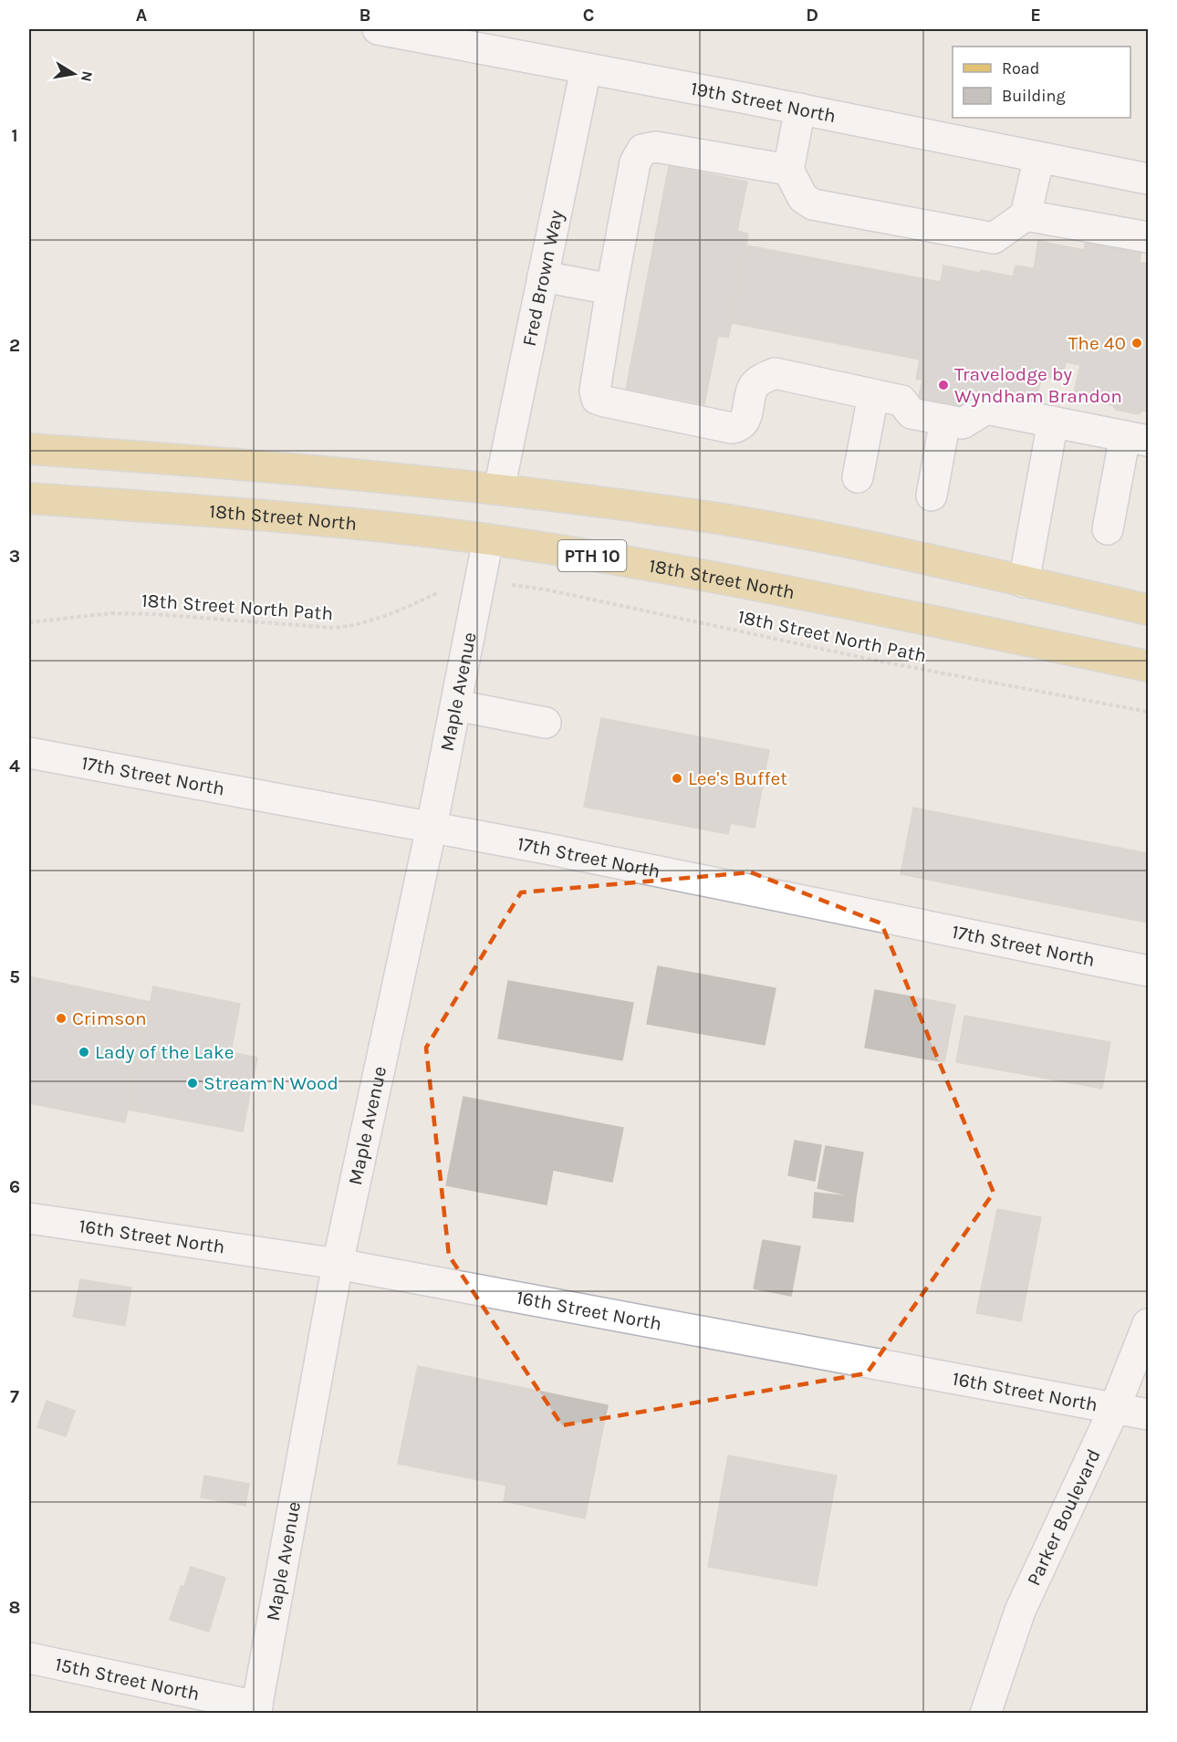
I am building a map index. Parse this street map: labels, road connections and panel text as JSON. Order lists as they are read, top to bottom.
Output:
{
  "streets": {
    "main road": ["18th Street North", "PTH 10"],
    "street": [
      "19th Street North",
      "Fred Brown Way",
      "Maple Avenue",
      "17th Street North",
      "16th Street North",
      "Parker Boulevard",
      "15th Street North"
    ],
    "path": ["18th Street North Path"]
  },
  "crossings": [
    ["19th Street North", "Fred Brown Way"],
    ["18th Street North", "Maple Avenue"],
    ["Maple Avenue", "17th Street North"],
    ["Maple Avenue", "16th Street North"],
    ["Maple Avenue", "15th Street North"],
    ["16th Street North", "Parker Boulevard"]
  ],
  "places": [
    "The 40",
    "Travelodge by Wyndham Brandon",
    "Lee's Buffet",
    "Crimson",
    "Lady of the Lake",
    "Stream N Wood"
  ],
  "legend": ["Road", "Building"],
  "north": "right",
  "grid": {
    "columns": [
      "A",
      "B",
      "C",
      "D",
      "E"
    ],
    "rows": [
      "1",
      "2",
      "3",
      "4",
      "5",
      "6",
      "7",
      "8"
    ]
  }
}
